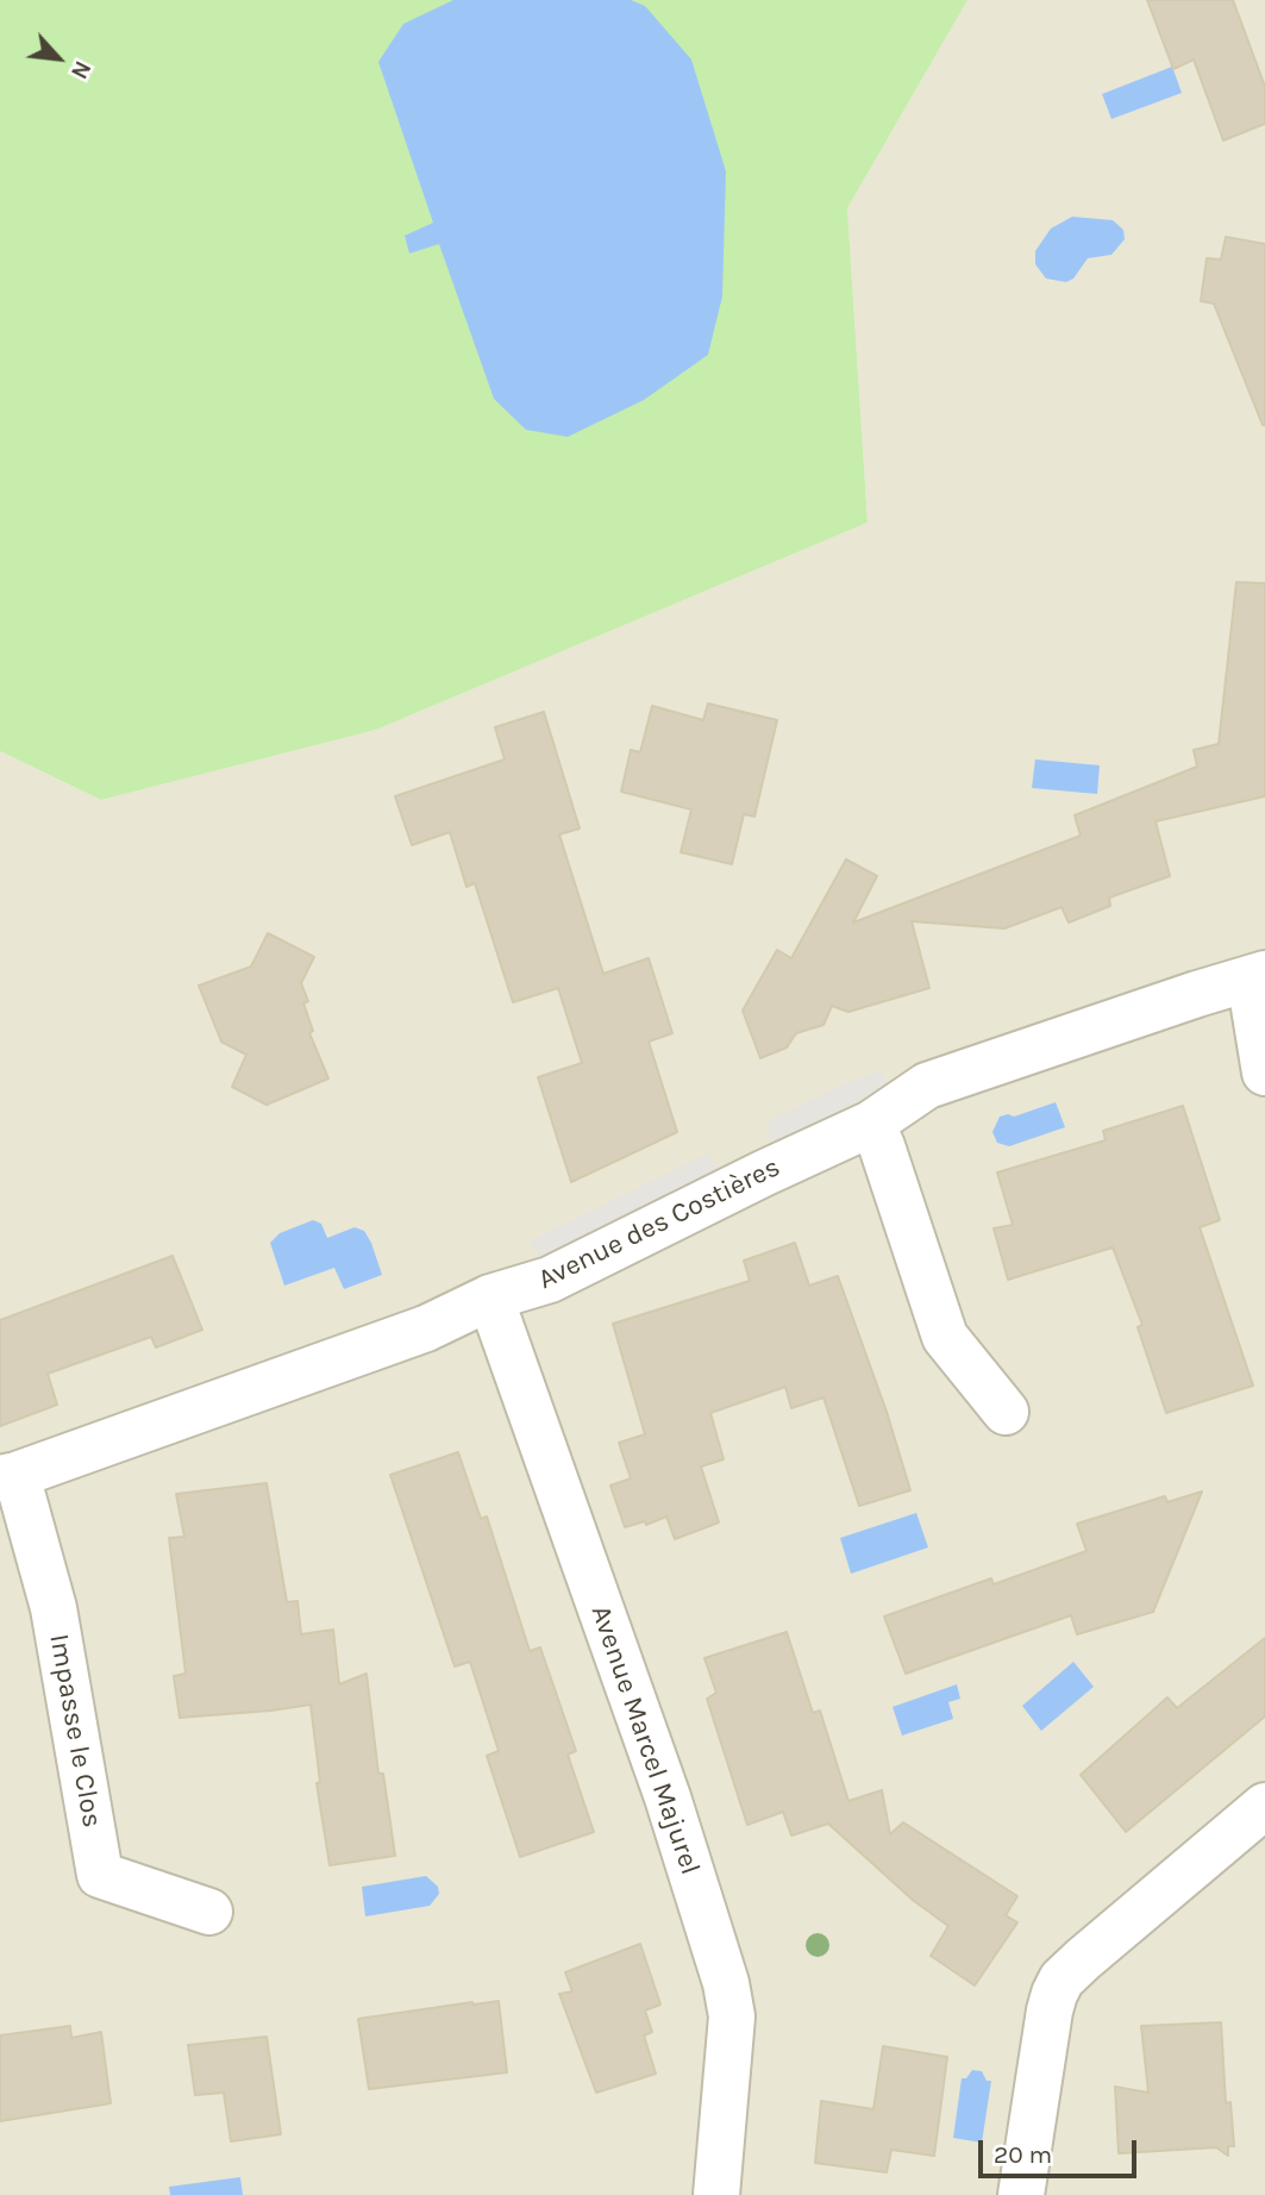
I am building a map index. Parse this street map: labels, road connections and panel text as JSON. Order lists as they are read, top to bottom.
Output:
{
  "streets": {
    "street": ["Avenue des Costières", "Impasse le Clos", "Avenue Marcel Majurel"]
  },
  "crossings": [
    ["Avenue des Costières", "Impasse le Clos"],
    ["Avenue des Costières", "Avenue Marcel Majurel"]
  ],
  "scale_bar": "20 m",
  "north": "bottom right"
}
